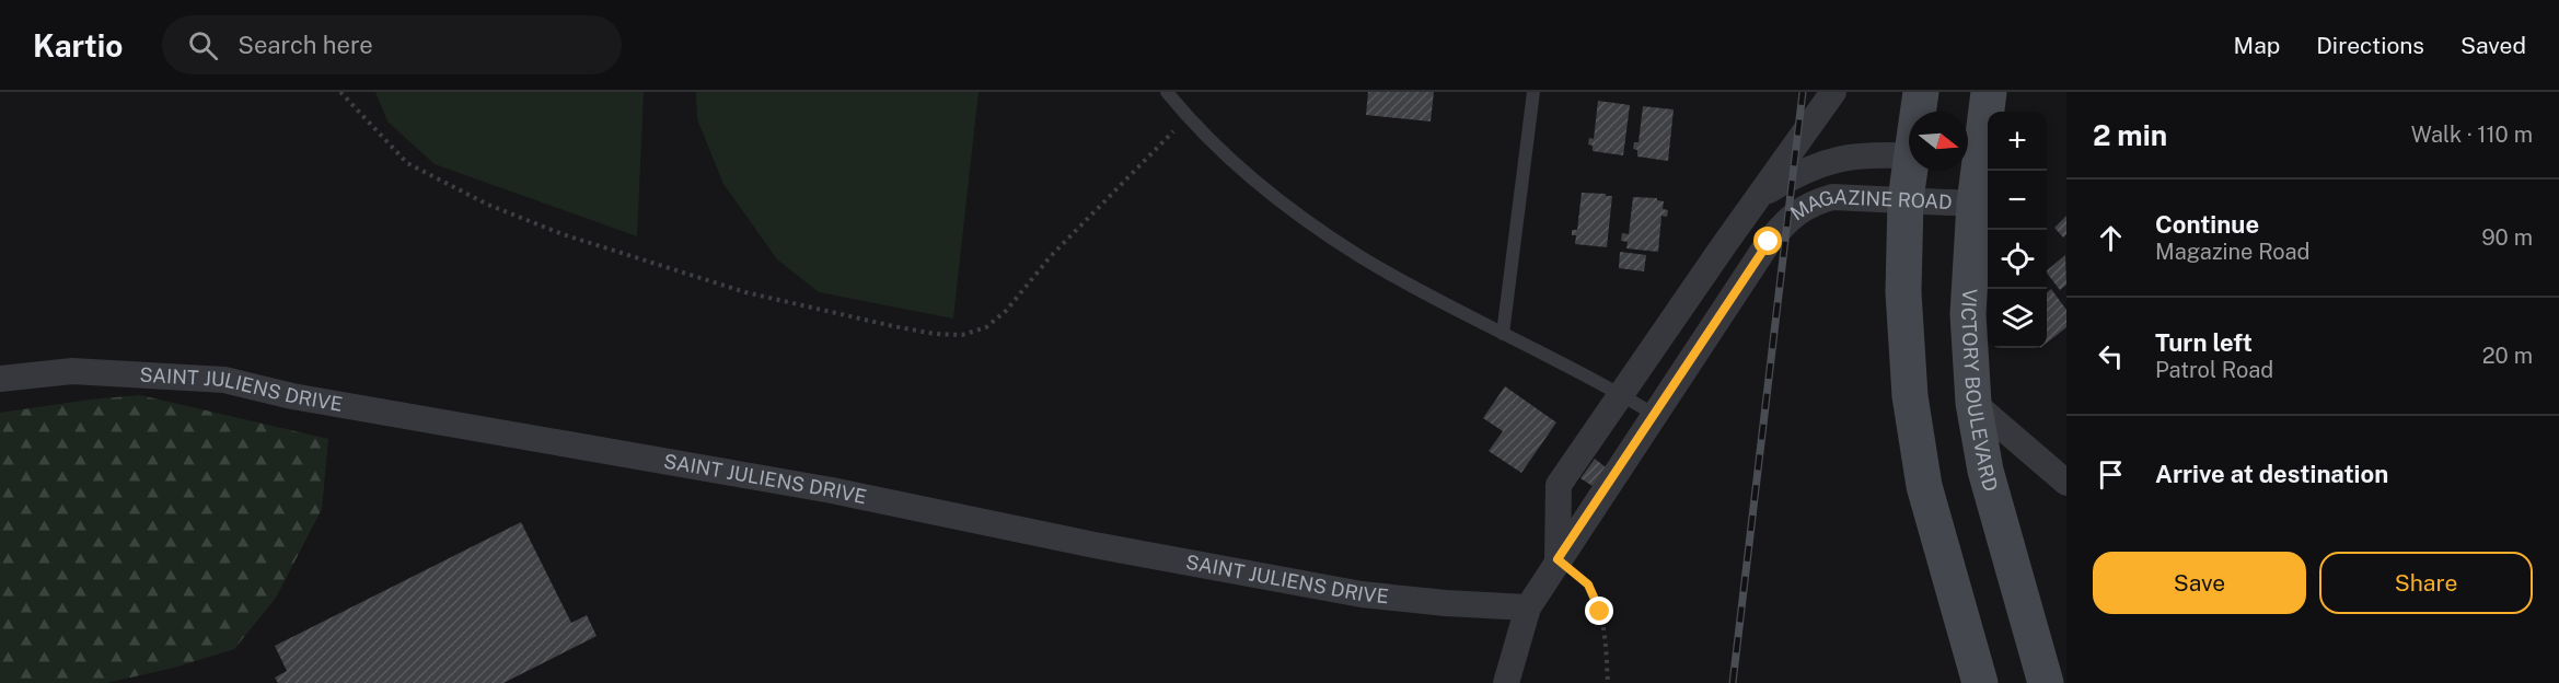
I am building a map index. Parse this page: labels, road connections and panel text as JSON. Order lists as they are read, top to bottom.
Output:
{
  "streets": {
    "main road": ["VICTORY BOULEVARD"],
    "street": ["MAGAZINE ROAD", "SAINT JULIENS DRIVE"]
  },
  "crossings": [
    ["MAGAZINE ROAD", "SAINT JULIENS DRIVE"],
    ["MAGAZINE ROAD", "VICTORY BOULEVARD"]
  ],
  "north": "right",
  "page": {
    "header": "Kartio",
    "search": "Search here",
    "nav": ["Map", "Directions", "Saved"],
    "heading": ["2 min", "Walk · 110 m"],
    "map_buttons": ["+", "−"],
    "list": [
      ["Continue", "Magazine Road", "90 m"],
      ["Turn left", "Patrol Road", "20 m"],
      "Arrive at destination"
    ],
    "buttons": ["Save", "Share"]
  }
}
